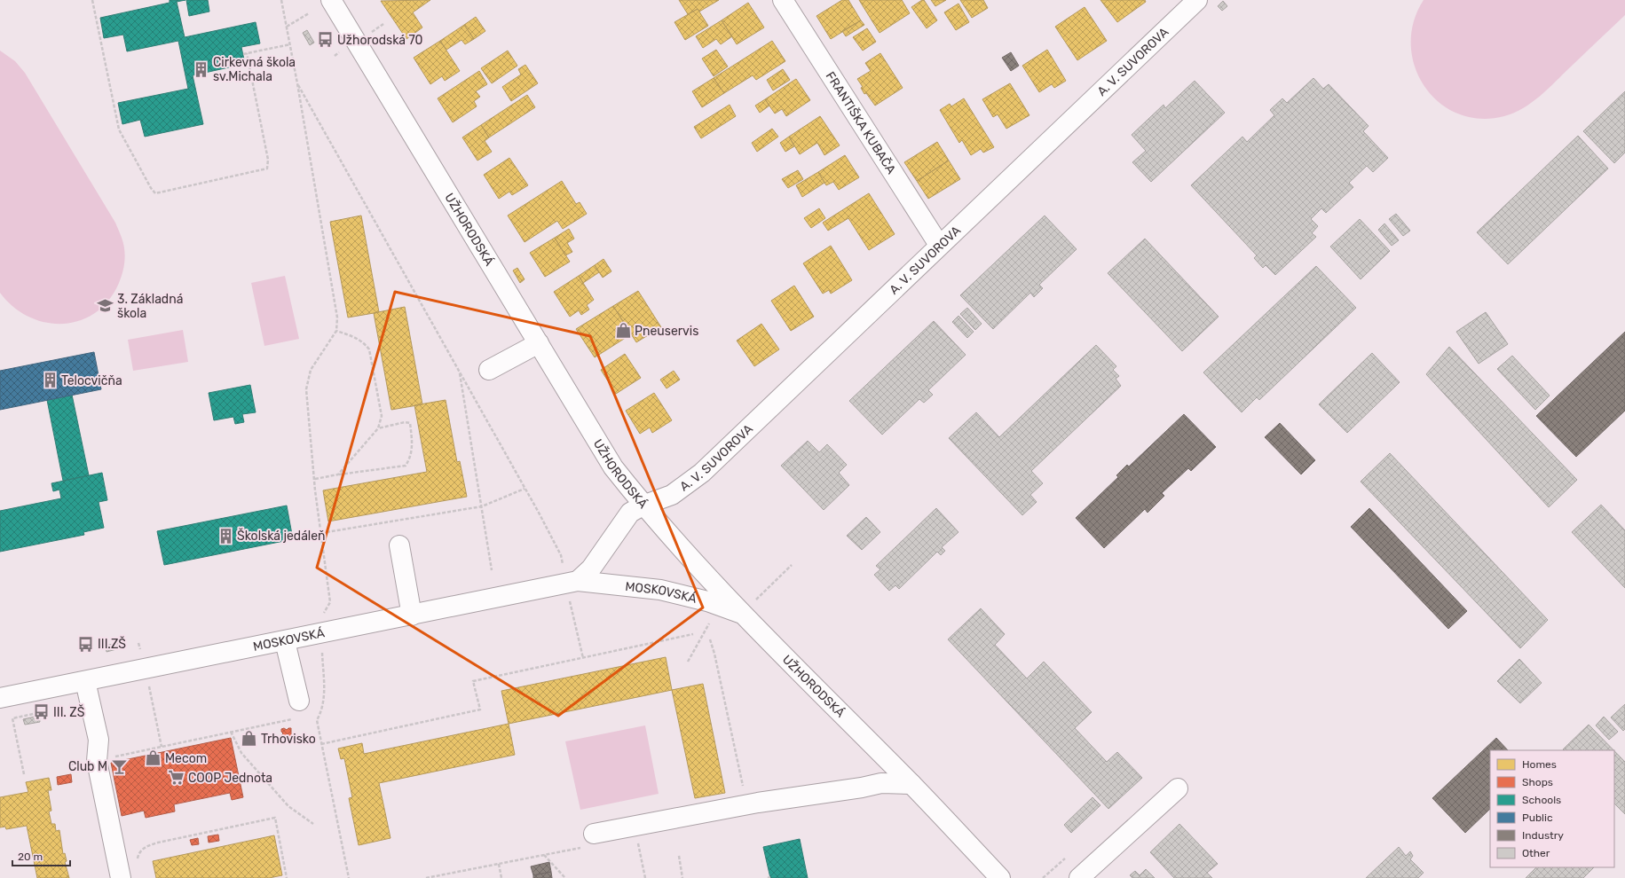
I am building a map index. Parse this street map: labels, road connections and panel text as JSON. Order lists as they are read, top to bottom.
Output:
{
  "streets": {
    "street": [
      "A. V. SUVOROVA",
      "FRANTIŠKA KUBAČA",
      "UŽHORODSKÁ",
      "MOSKOVSKÁ"
    ]
  },
  "crossings": [
    ["A. V. SUVOROVA", "FRANTIŠKA KUBAČA"],
    ["A. V. SUVOROVA", "UŽHORODSKÁ"],
    ["UŽHORODSKÁ", "MOSKOVSKÁ"]
  ],
  "places": {
    "bus stop": ["Užhorodská 70", "III.ZŠ", "III. ZŠ"],
    "building": ["Cirkevná škola sv.Michala", "Telocvičňa", "Školská jedáleň"],
    "school or university": ["3. Základná škola"],
    "shop": ["Pneuservis", "Trhovisko", "Mecom"],
    "bar": ["Club M"],
    "supermarket": ["COOP Jednota"]
  },
  "legend": [
    "Homes",
    "Shops",
    "Schools",
    "Public",
    "Industry",
    "Other"
  ],
  "scale_bar": "20 m"
}
